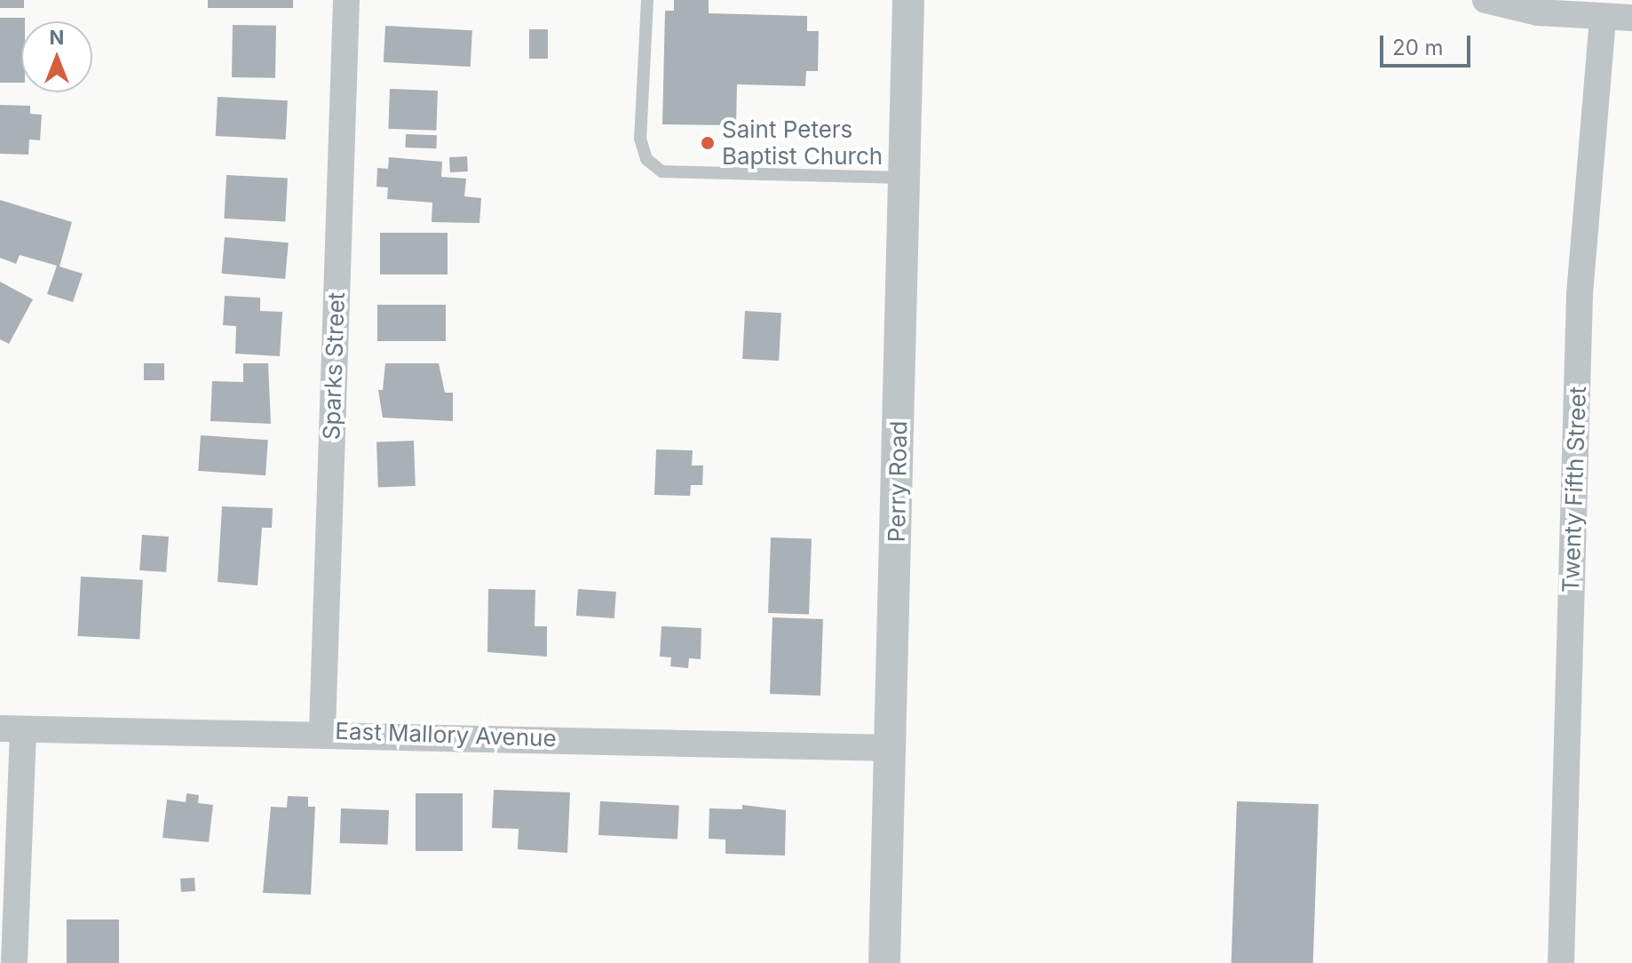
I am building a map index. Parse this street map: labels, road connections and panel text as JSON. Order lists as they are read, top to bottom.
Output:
{
  "streets": {
    "street": [
      "Sparks Street",
      "Perry Road",
      "Twenty Fifth Street",
      "East Mallory Avenue"
    ]
  },
  "crossings": [
    ["Sparks Street", "East Mallory Avenue"],
    ["Perry Road", "East Mallory Avenue"]
  ],
  "places": ["Saint Peters Baptist Church"],
  "scale_bar": "20 m",
  "north": "top"
}
